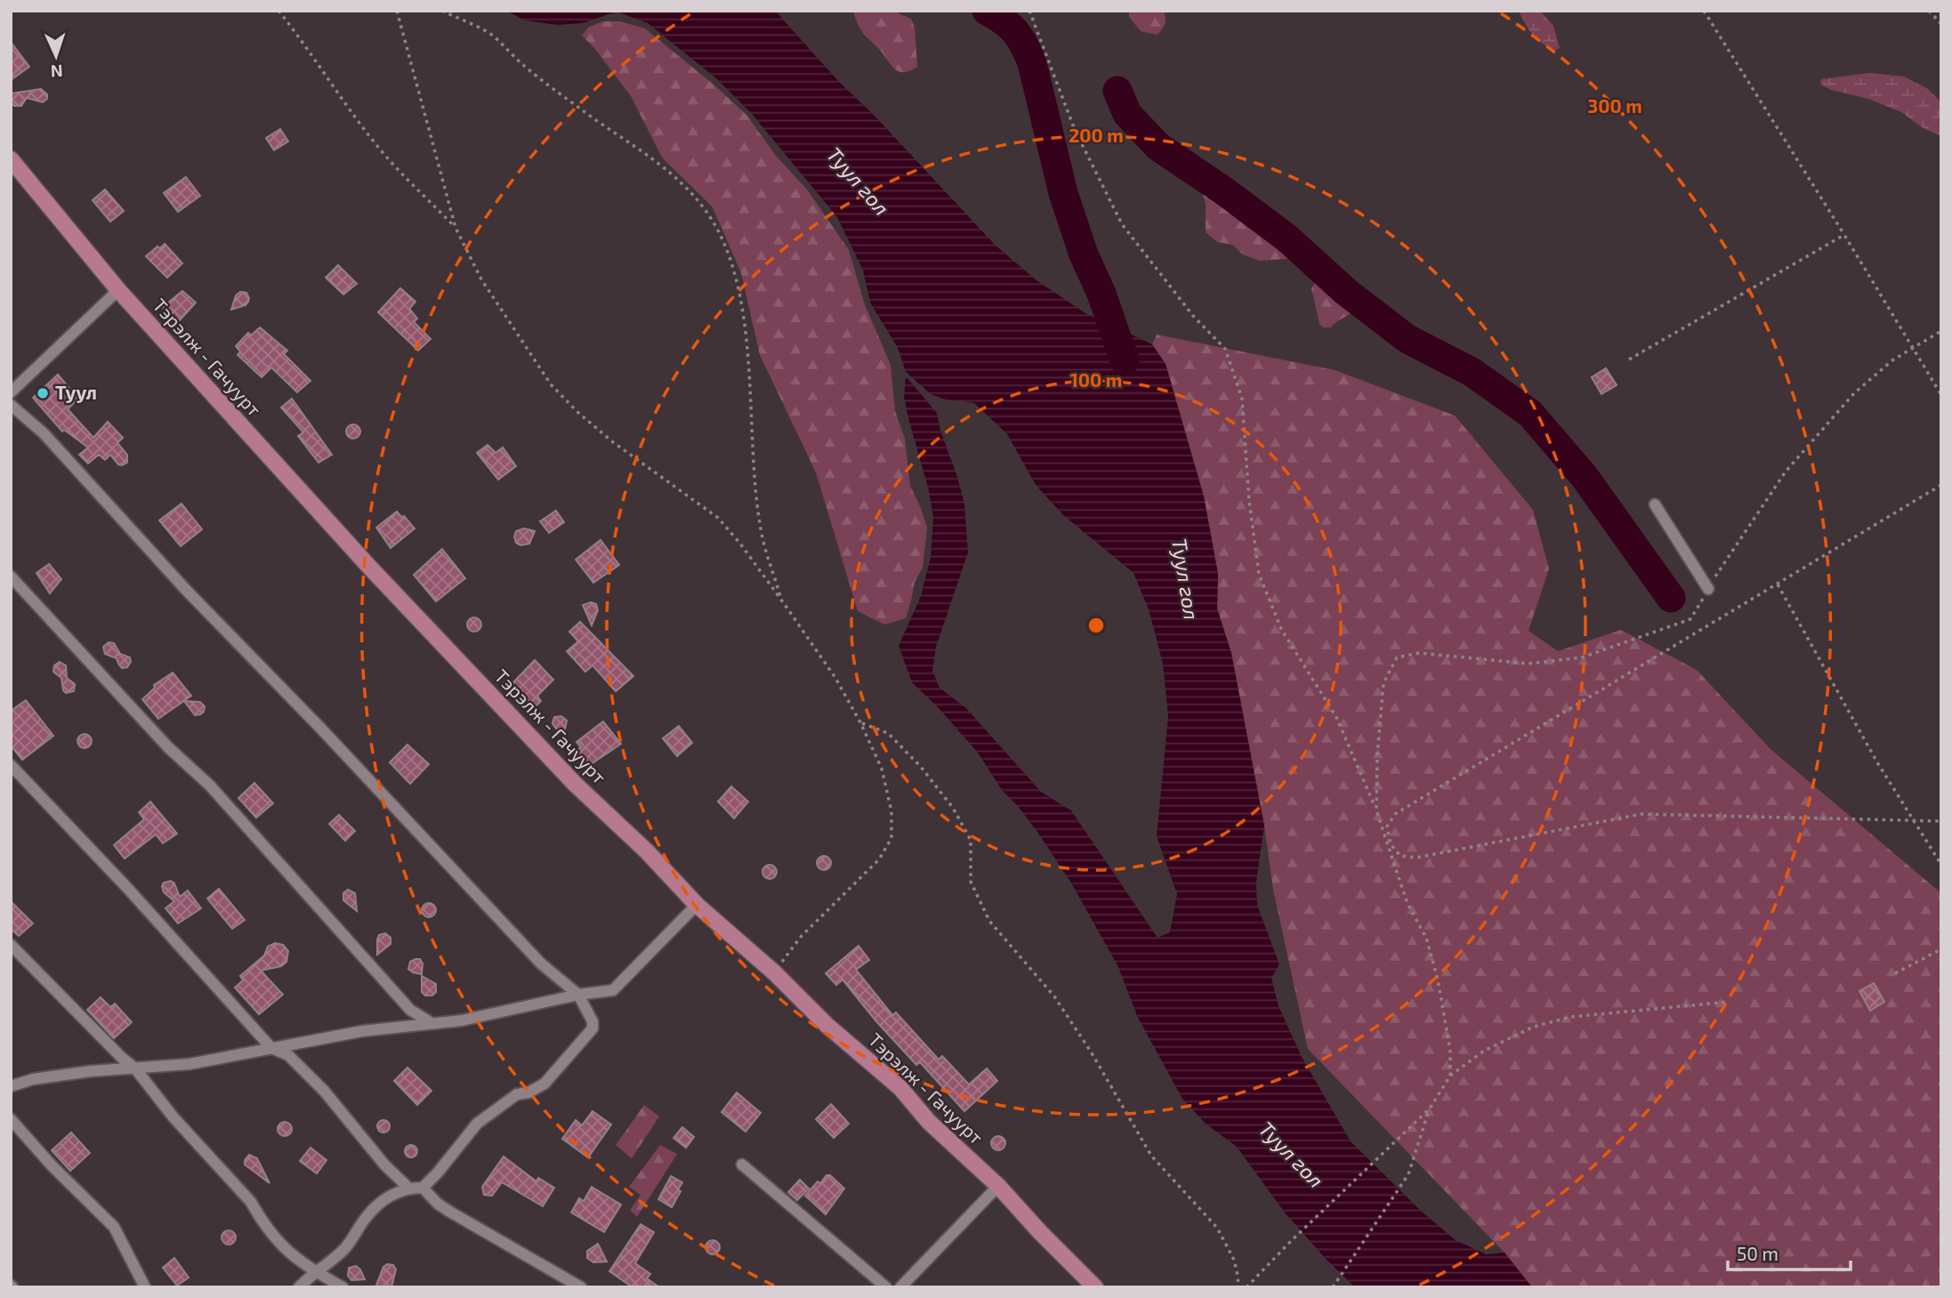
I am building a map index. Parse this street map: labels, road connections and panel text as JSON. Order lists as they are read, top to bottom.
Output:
{
  "streets": {
    "main road": ["Тэрэлж - Гачуурт"]
  },
  "water": ["Туул гол"],
  "places": ["Туул"],
  "scale_bar": "50 m",
  "north": "bottom",
  "rings": ["300 m", "200 m", "100 m"]
}
